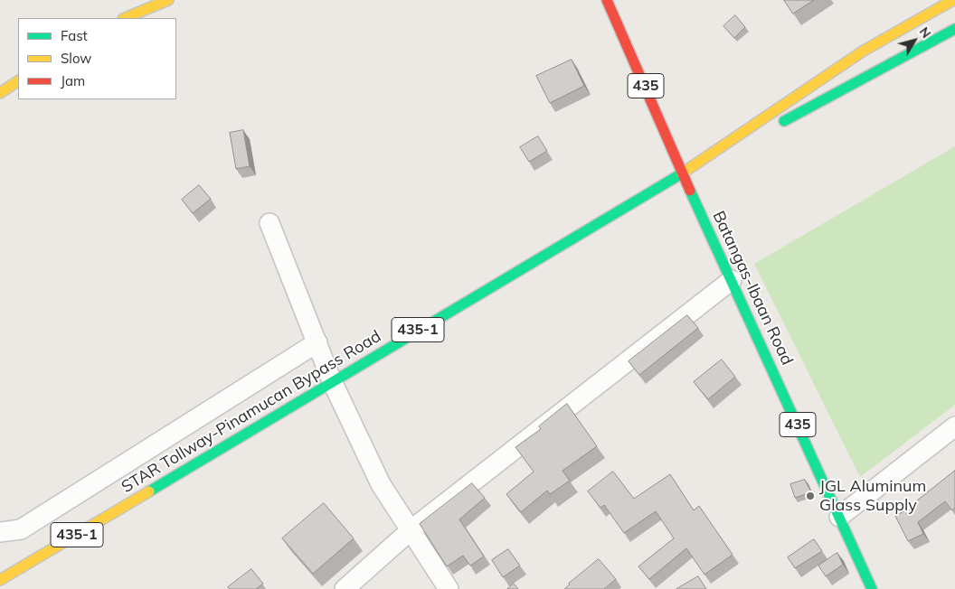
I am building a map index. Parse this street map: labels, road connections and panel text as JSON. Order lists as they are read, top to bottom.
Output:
{
  "streets": {
    "main road": [
      "435",
      "Batangas-Ibaan Road",
      "435-1",
      "STAR Tollway-Pinamucan Bypass Road"
    ]
  },
  "crossings": [
    ["Batangas-Ibaan Road", "STAR Tollway-Pinamucan Bypass Road"]
  ],
  "places": ["JGL Aluminum Glass Supply"],
  "legend": ["Fast", "Slow", "Jam"],
  "north": "top right"
}
